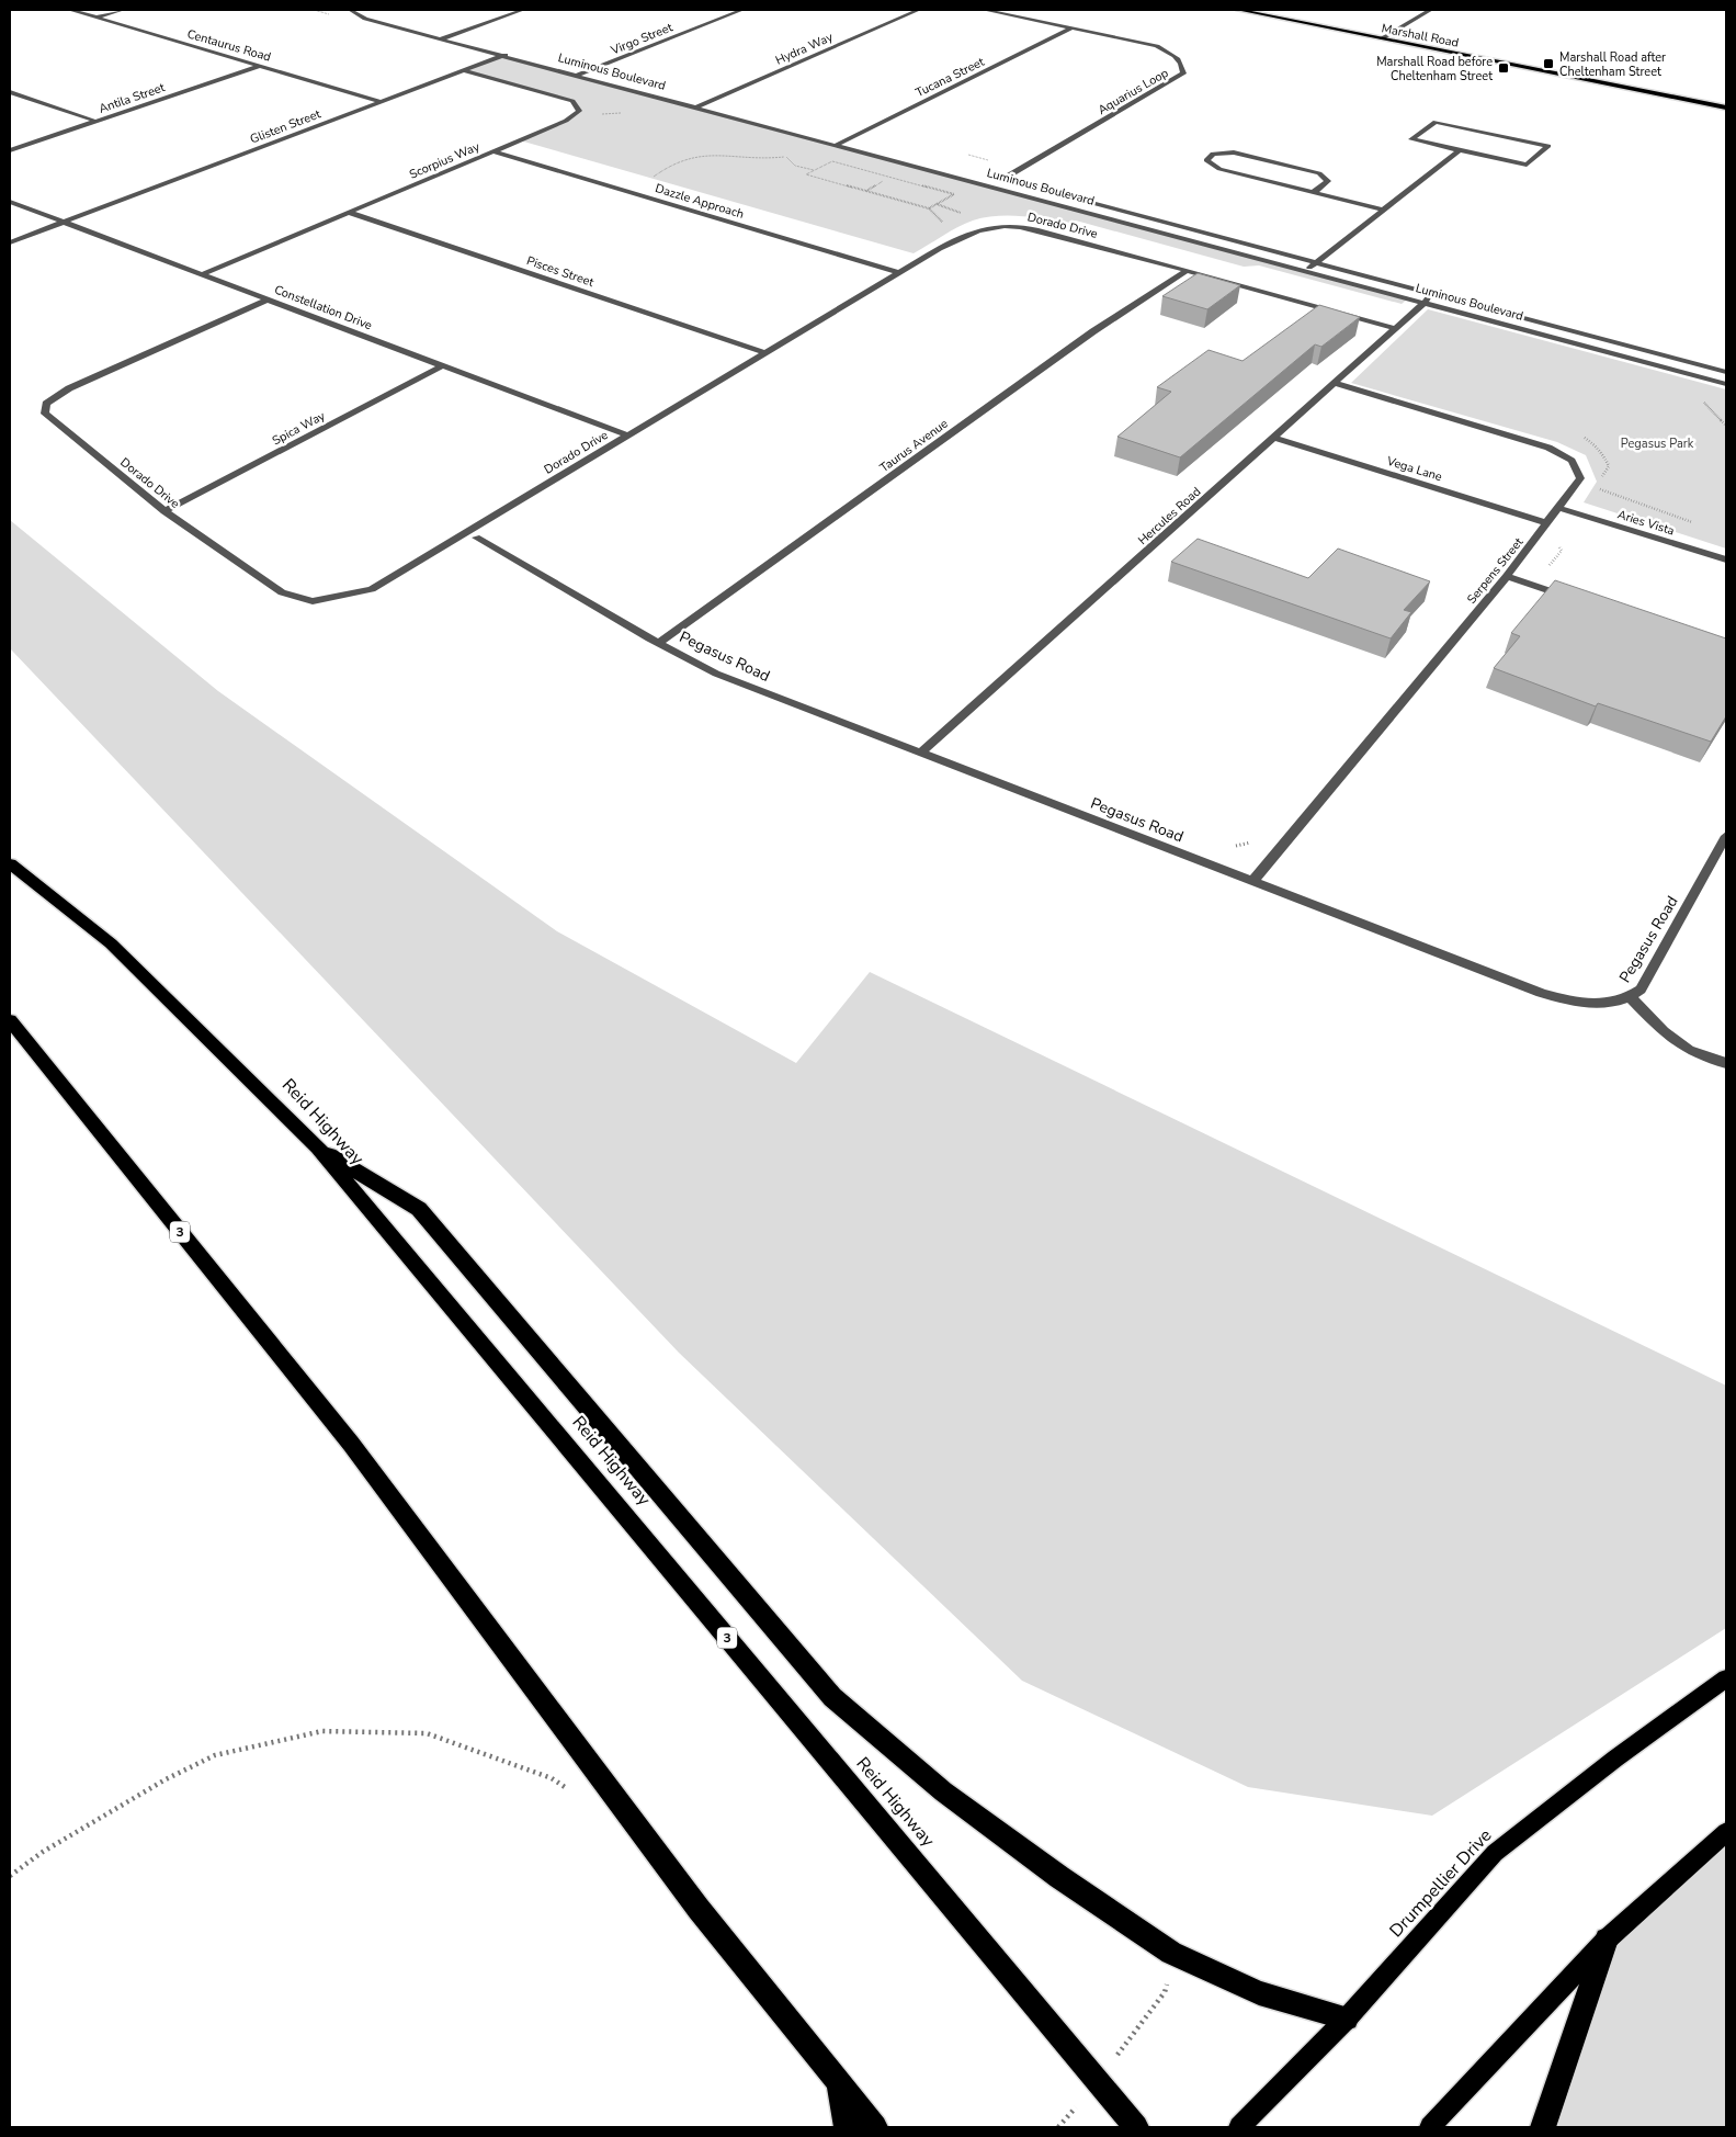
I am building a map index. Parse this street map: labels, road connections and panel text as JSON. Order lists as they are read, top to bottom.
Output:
{
  "streets": {
    "highway": ["Reid Highway", "3"],
    "main road": ["Marshall Road", "Drumpellier Drive"],
    "street": [
      "Virgo Street",
      "Centaurus Road",
      "Hydra Way",
      "Luminous Boulevard",
      "Tucana Street",
      "Aquarius Loop",
      "Antila Street",
      "Glisten Street",
      "Scorpius Way",
      "Dazzle Approach",
      "Dorado Drive",
      "Pisces Street",
      "Constellation Drive",
      "Spica Way",
      "Taurus Avenue",
      "Vega Lane",
      "Hercules Road",
      "Aries Vista",
      "Serpens Street",
      "Pegasus Road"
    ]
  },
  "crossings": [
    ["Virgo Street", "Luminous Boulevard"],
    ["Centaurus Road", "Antila Street"],
    ["Centaurus Road", "Glisten Street"],
    ["Hydra Way", "Luminous Boulevard"],
    ["Luminous Boulevard", "Tucana Street"],
    ["Luminous Boulevard", "Aquarius Loop"],
    ["Luminous Boulevard", "Glisten Street"],
    ["Luminous Boulevard", "Hercules Road"],
    ["Tucana Street", "Aquarius Loop"],
    ["Glisten Street", "Scorpius Way"],
    ["Glisten Street", "Constellation Drive"],
    ["Scorpius Way", "Dazzle Approach"],
    ["Scorpius Way", "Pisces Street"],
    ["Scorpius Way", "Constellation Drive"],
    ["Dazzle Approach", "Dorado Drive"],
    ["Dorado Drive", "Pisces Street"],
    ["Dorado Drive", "Constellation Drive"],
    ["Dorado Drive", "Spica Way"],
    ["Dorado Drive", "Taurus Avenue"],
    ["Dorado Drive", "Hercules Road"],
    ["Constellation Drive", "Spica Way"],
    ["Taurus Avenue", "Pegasus Road"],
    ["Vega Lane", "Hercules Road"],
    ["Vega Lane", "Serpens Street"],
    ["Hercules Road", "Pegasus Road"],
    ["Aries Vista", "Serpens Street"],
    ["Serpens Street", "Pegasus Road"]
  ],
  "parks": ["Pegasus Park"],
  "places": {
    "transit": ["Marshall Road after Cheltenham Street", "Marshall Road before Cheltenham Street"]
  }
}
